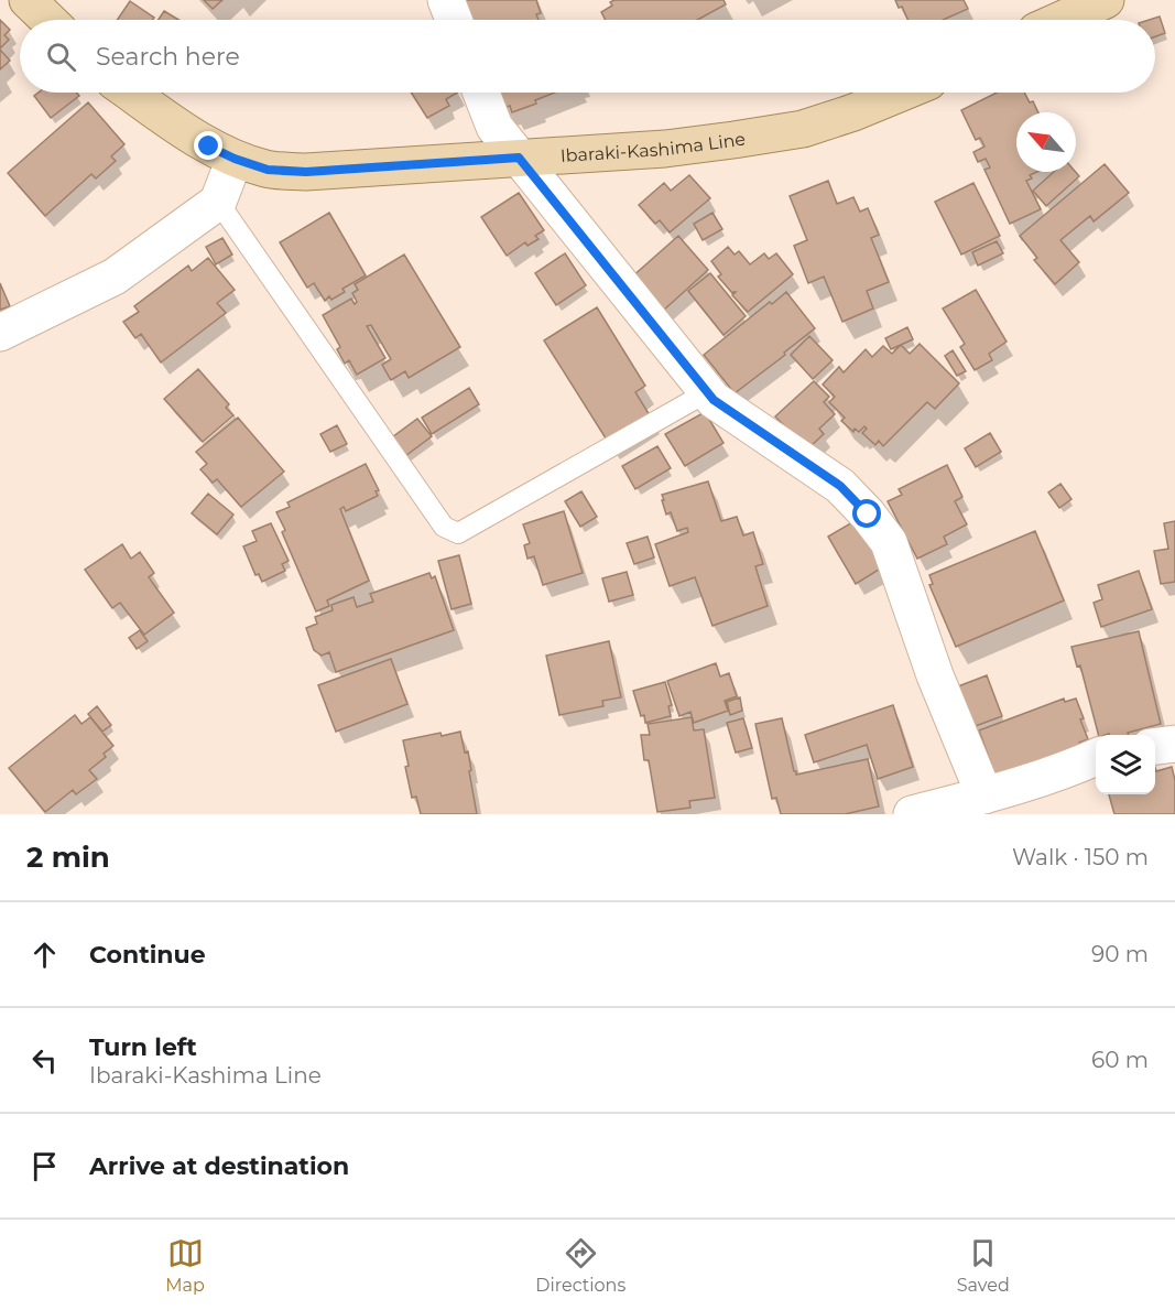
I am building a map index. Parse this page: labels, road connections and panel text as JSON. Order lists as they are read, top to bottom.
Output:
{
  "streets": {
    "main road": ["Ibaraki-Kashima Line"]
  },
  "north": "top left",
  "page": {
    "search": "Search here",
    "heading": ["2 min", "Walk · 150 m"],
    "list": [
      ["Continue", "90 m"],
      ["Turn left", "Ibaraki-Kashima Line", "60 m"],
      "Arrive at destination"
    ],
    "nav": ["Map", "Directions", "Saved"]
  }
}
